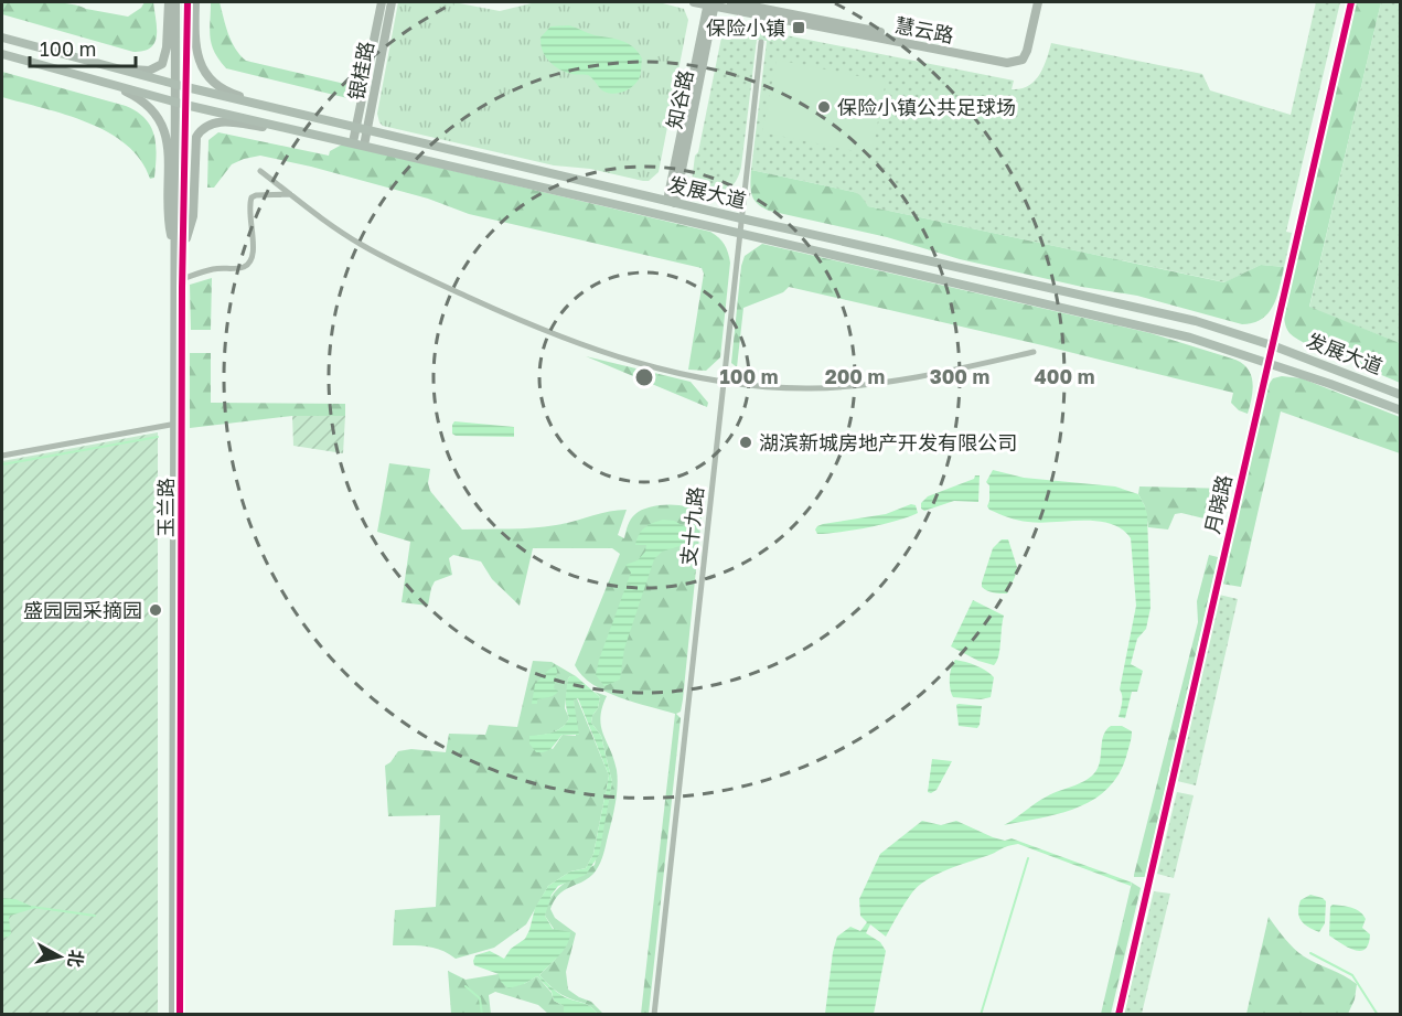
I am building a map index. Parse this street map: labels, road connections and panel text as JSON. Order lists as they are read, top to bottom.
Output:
{
  "streets": {
    "main road": ["发展大道"],
    "street": [
      "慧云路",
      "银桂路",
      "知谷路",
      "月晓路",
      "玉兰路",
      "支十九路"
    ]
  },
  "crossings": [
    ["慧云路", "知谷路"],
    ["银桂路", "发展大道"],
    ["知谷路", "发展大道"],
    ["发展大道", "月晓路"],
    ["发展大道", "玉兰路"],
    ["发展大道", "支十九路"]
  ],
  "places": {
    "transit": ["保险小镇"],
    "other": ["保险小镇公共足球场", "湖滨新城房地产开发有限公司", "盛园园采摘园"]
  },
  "scale_bar": "100 m",
  "north": "right",
  "rings": [
    "100 m",
    "200 m",
    "300 m",
    "400 m"
  ]
}
